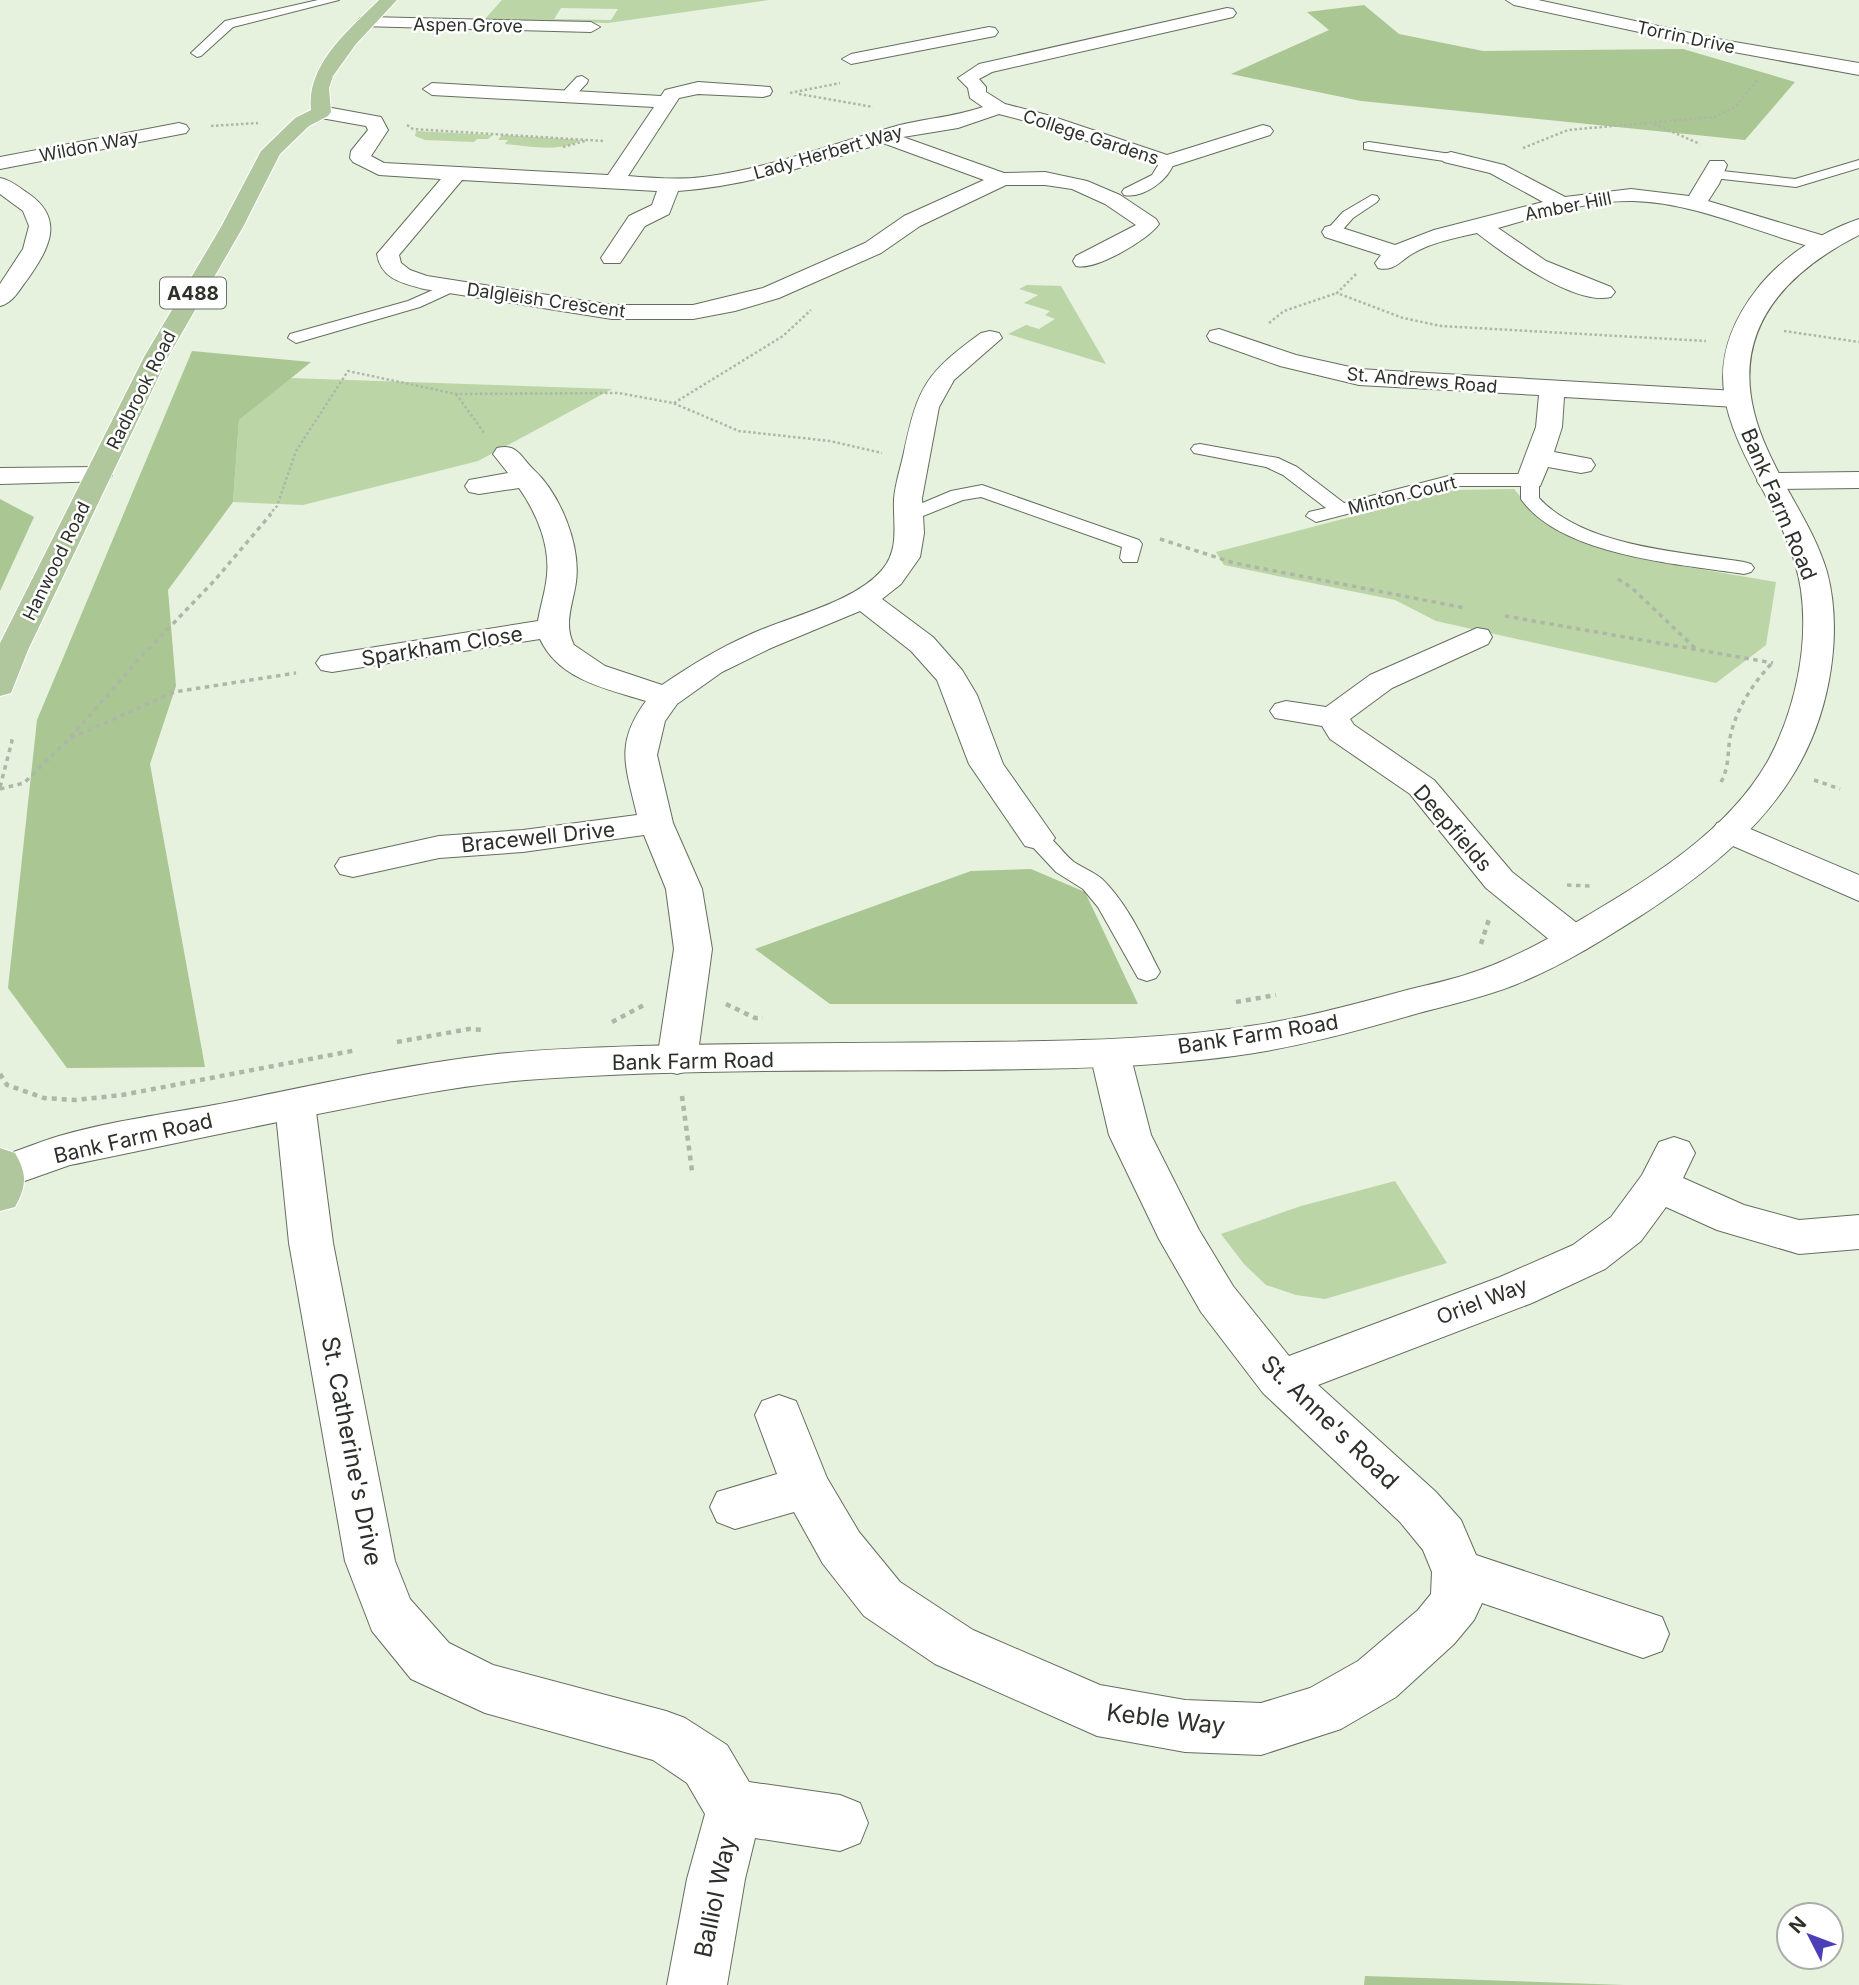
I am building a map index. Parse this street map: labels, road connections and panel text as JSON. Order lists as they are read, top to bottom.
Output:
{
  "streets": {
    "main road": ["A488", "Radbrook Road", "Hanwood Road"],
    "street": [
      "Aspen Grove",
      "Torrin Drive",
      "College Gardens",
      "Wildon Way",
      "Lady Herbert Way",
      "Amber Hill",
      "Dalgleish Crescent",
      "St. Andrews Road",
      "Bank Farm Road",
      "Sparkham Close",
      "Deepfields",
      "Bracewell Drive",
      "Oriel Way",
      "St. Anne's Road",
      "St. Catherine's Drive",
      "Keble Way",
      "Balliol Way"
    ],
    "lane": ["Minton Court"]
  },
  "crossings": [
    ["College Gardens", "Lady Herbert Way"],
    ["Lady Herbert Way", "Dalgleish Crescent"],
    ["Lady Herbert Way", "Radbrook Road"],
    ["St. Andrews Road", "Bank Farm Road"],
    ["Radbrook Road", "Hanwood Road"],
    ["Bank Farm Road", "Deepfields"],
    ["Bank Farm Road", "St. Anne's Road"],
    ["Bank Farm Road", "St. Catherine's Drive"],
    ["Oriel Way", "St. Anne's Road"],
    ["St. Anne's Road", "Keble Way"],
    ["St. Catherine's Drive", "Balliol Way"]
  ],
  "north": "top left"
}
